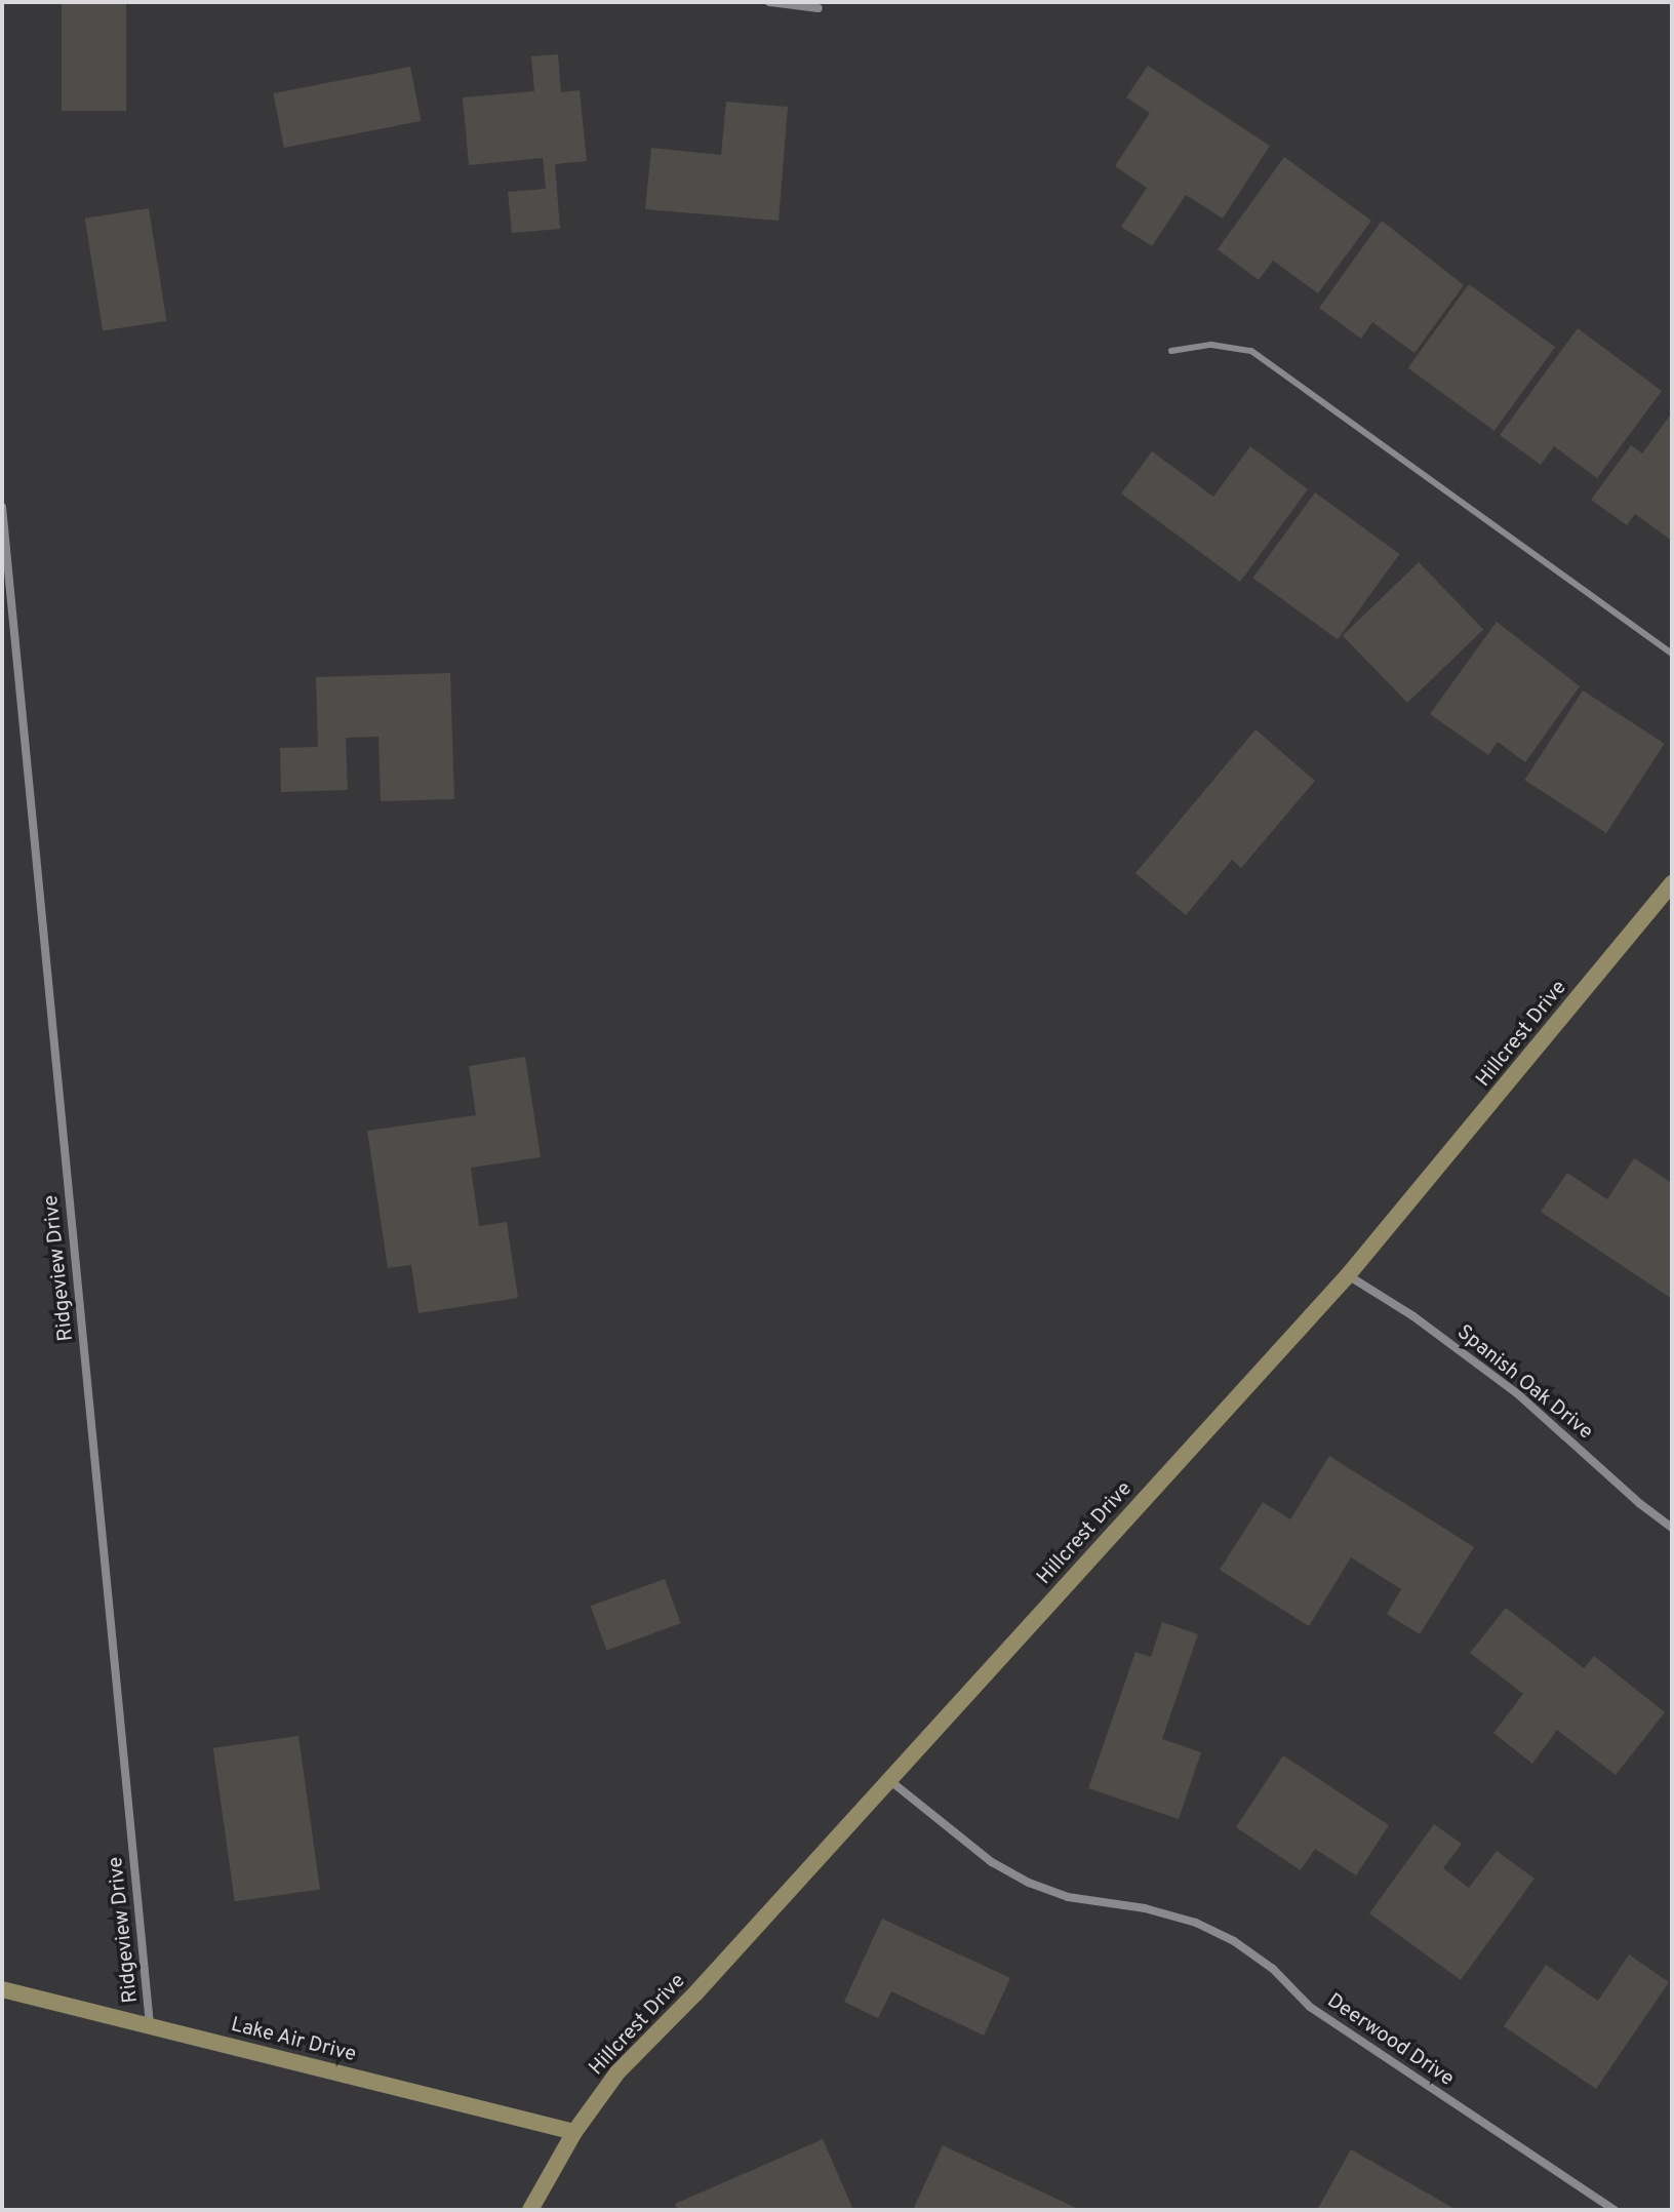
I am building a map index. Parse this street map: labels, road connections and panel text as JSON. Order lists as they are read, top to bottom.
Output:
{
  "streets": {
    "main road": ["Hillcrest Drive", "Lake Air Drive"],
    "street": ["Ridgeview Drive", "Spanish Oak Drive", "Deerwood Drive"]
  },
  "crossings": [
    ["Hillcrest Drive", "Spanish Oak Drive"],
    ["Hillcrest Drive", "Lake Air Drive"],
    ["Hillcrest Drive", "Deerwood Drive"],
    ["Ridgeview Drive", "Lake Air Drive"]
  ]
}
